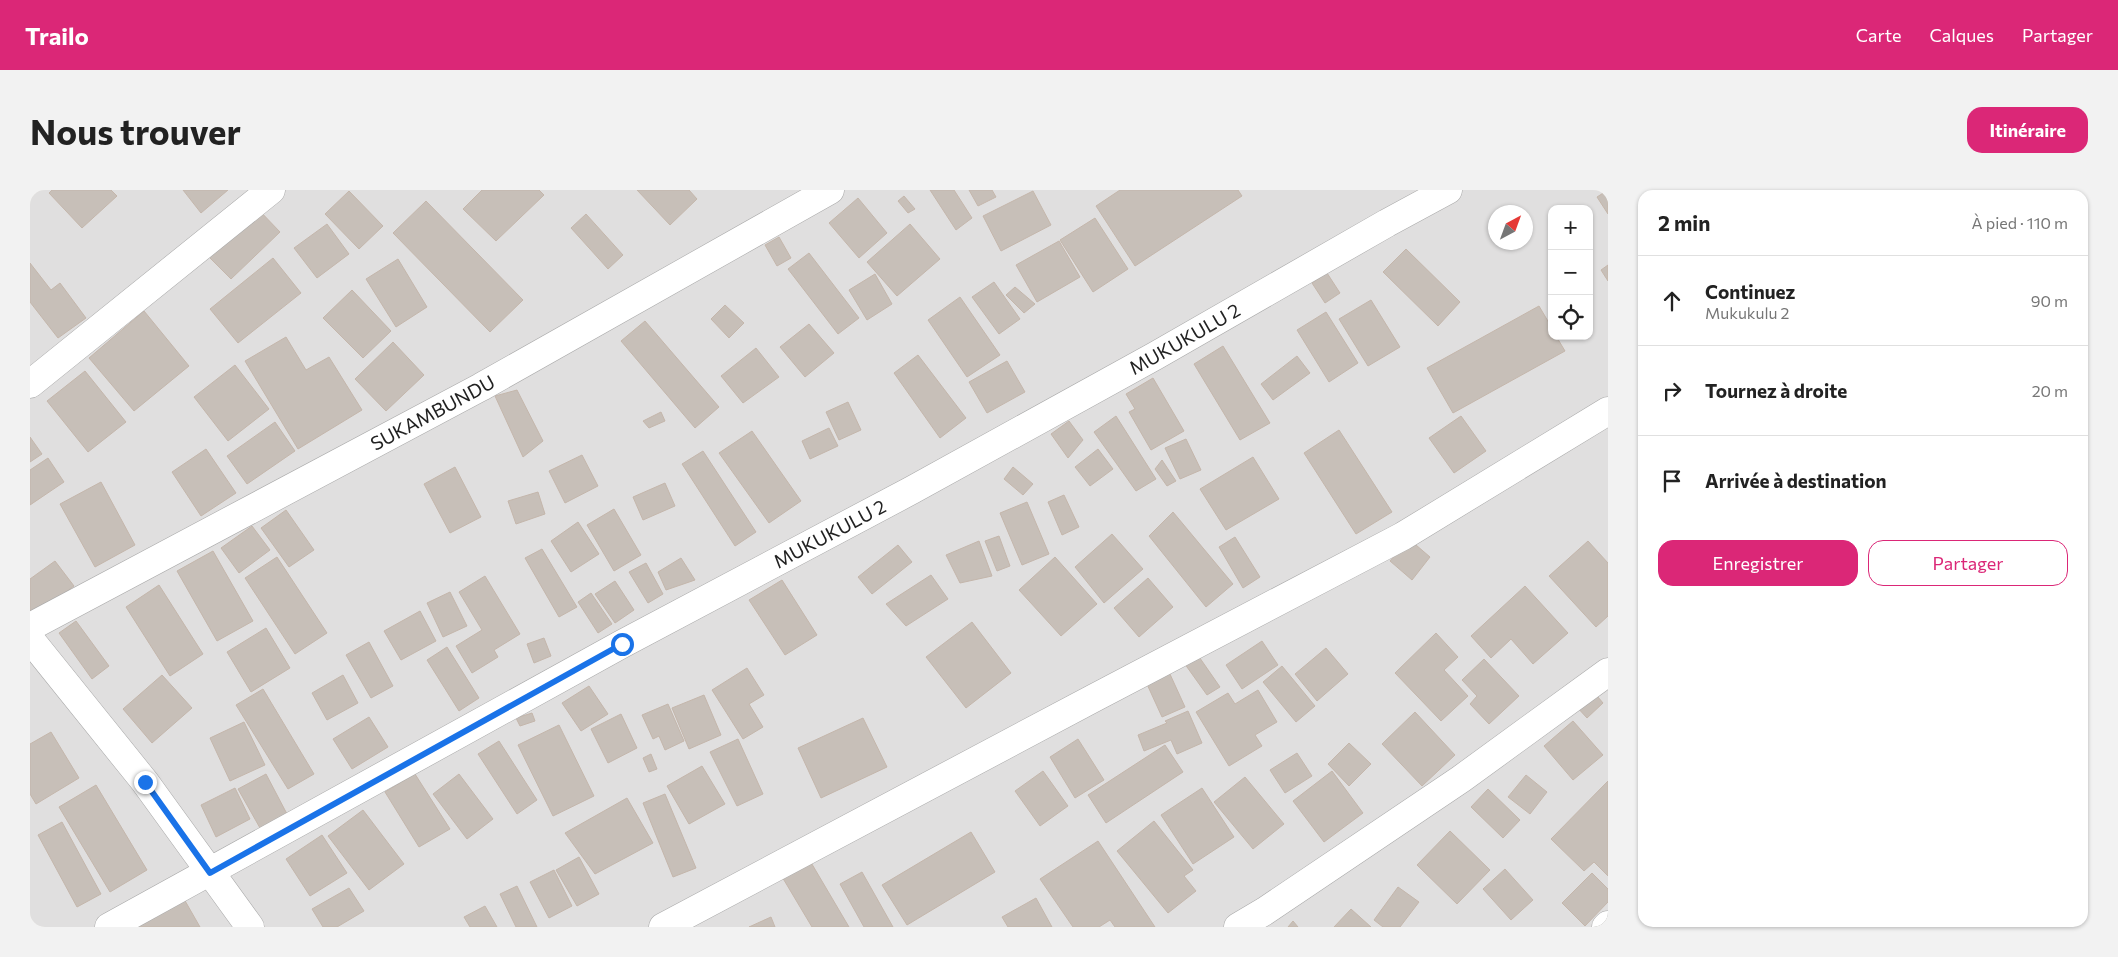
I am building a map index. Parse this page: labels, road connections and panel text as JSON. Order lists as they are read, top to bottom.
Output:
{
  "streets": {
    "street": ["MUKUKULU 2", "SUKAMBUNDU"]
  },
  "north": "top right",
  "page": {
    "header": "Trailo",
    "nav": ["Carte", "Calques", "Partager"],
    "buttons": [
      "Itinéraire",
      ["Enregistrer", "Partager"]
    ],
    "title": "Nous trouver",
    "heading": ["2 min", "À pied · 110 m"],
    "map_buttons": ["+", "−"],
    "list": [
      ["Continuez", "Mukukulu 2", "90 m"],
      ["Tournez à droite", "20 m"],
      "Arrivée à destination"
    ]
  }
}
